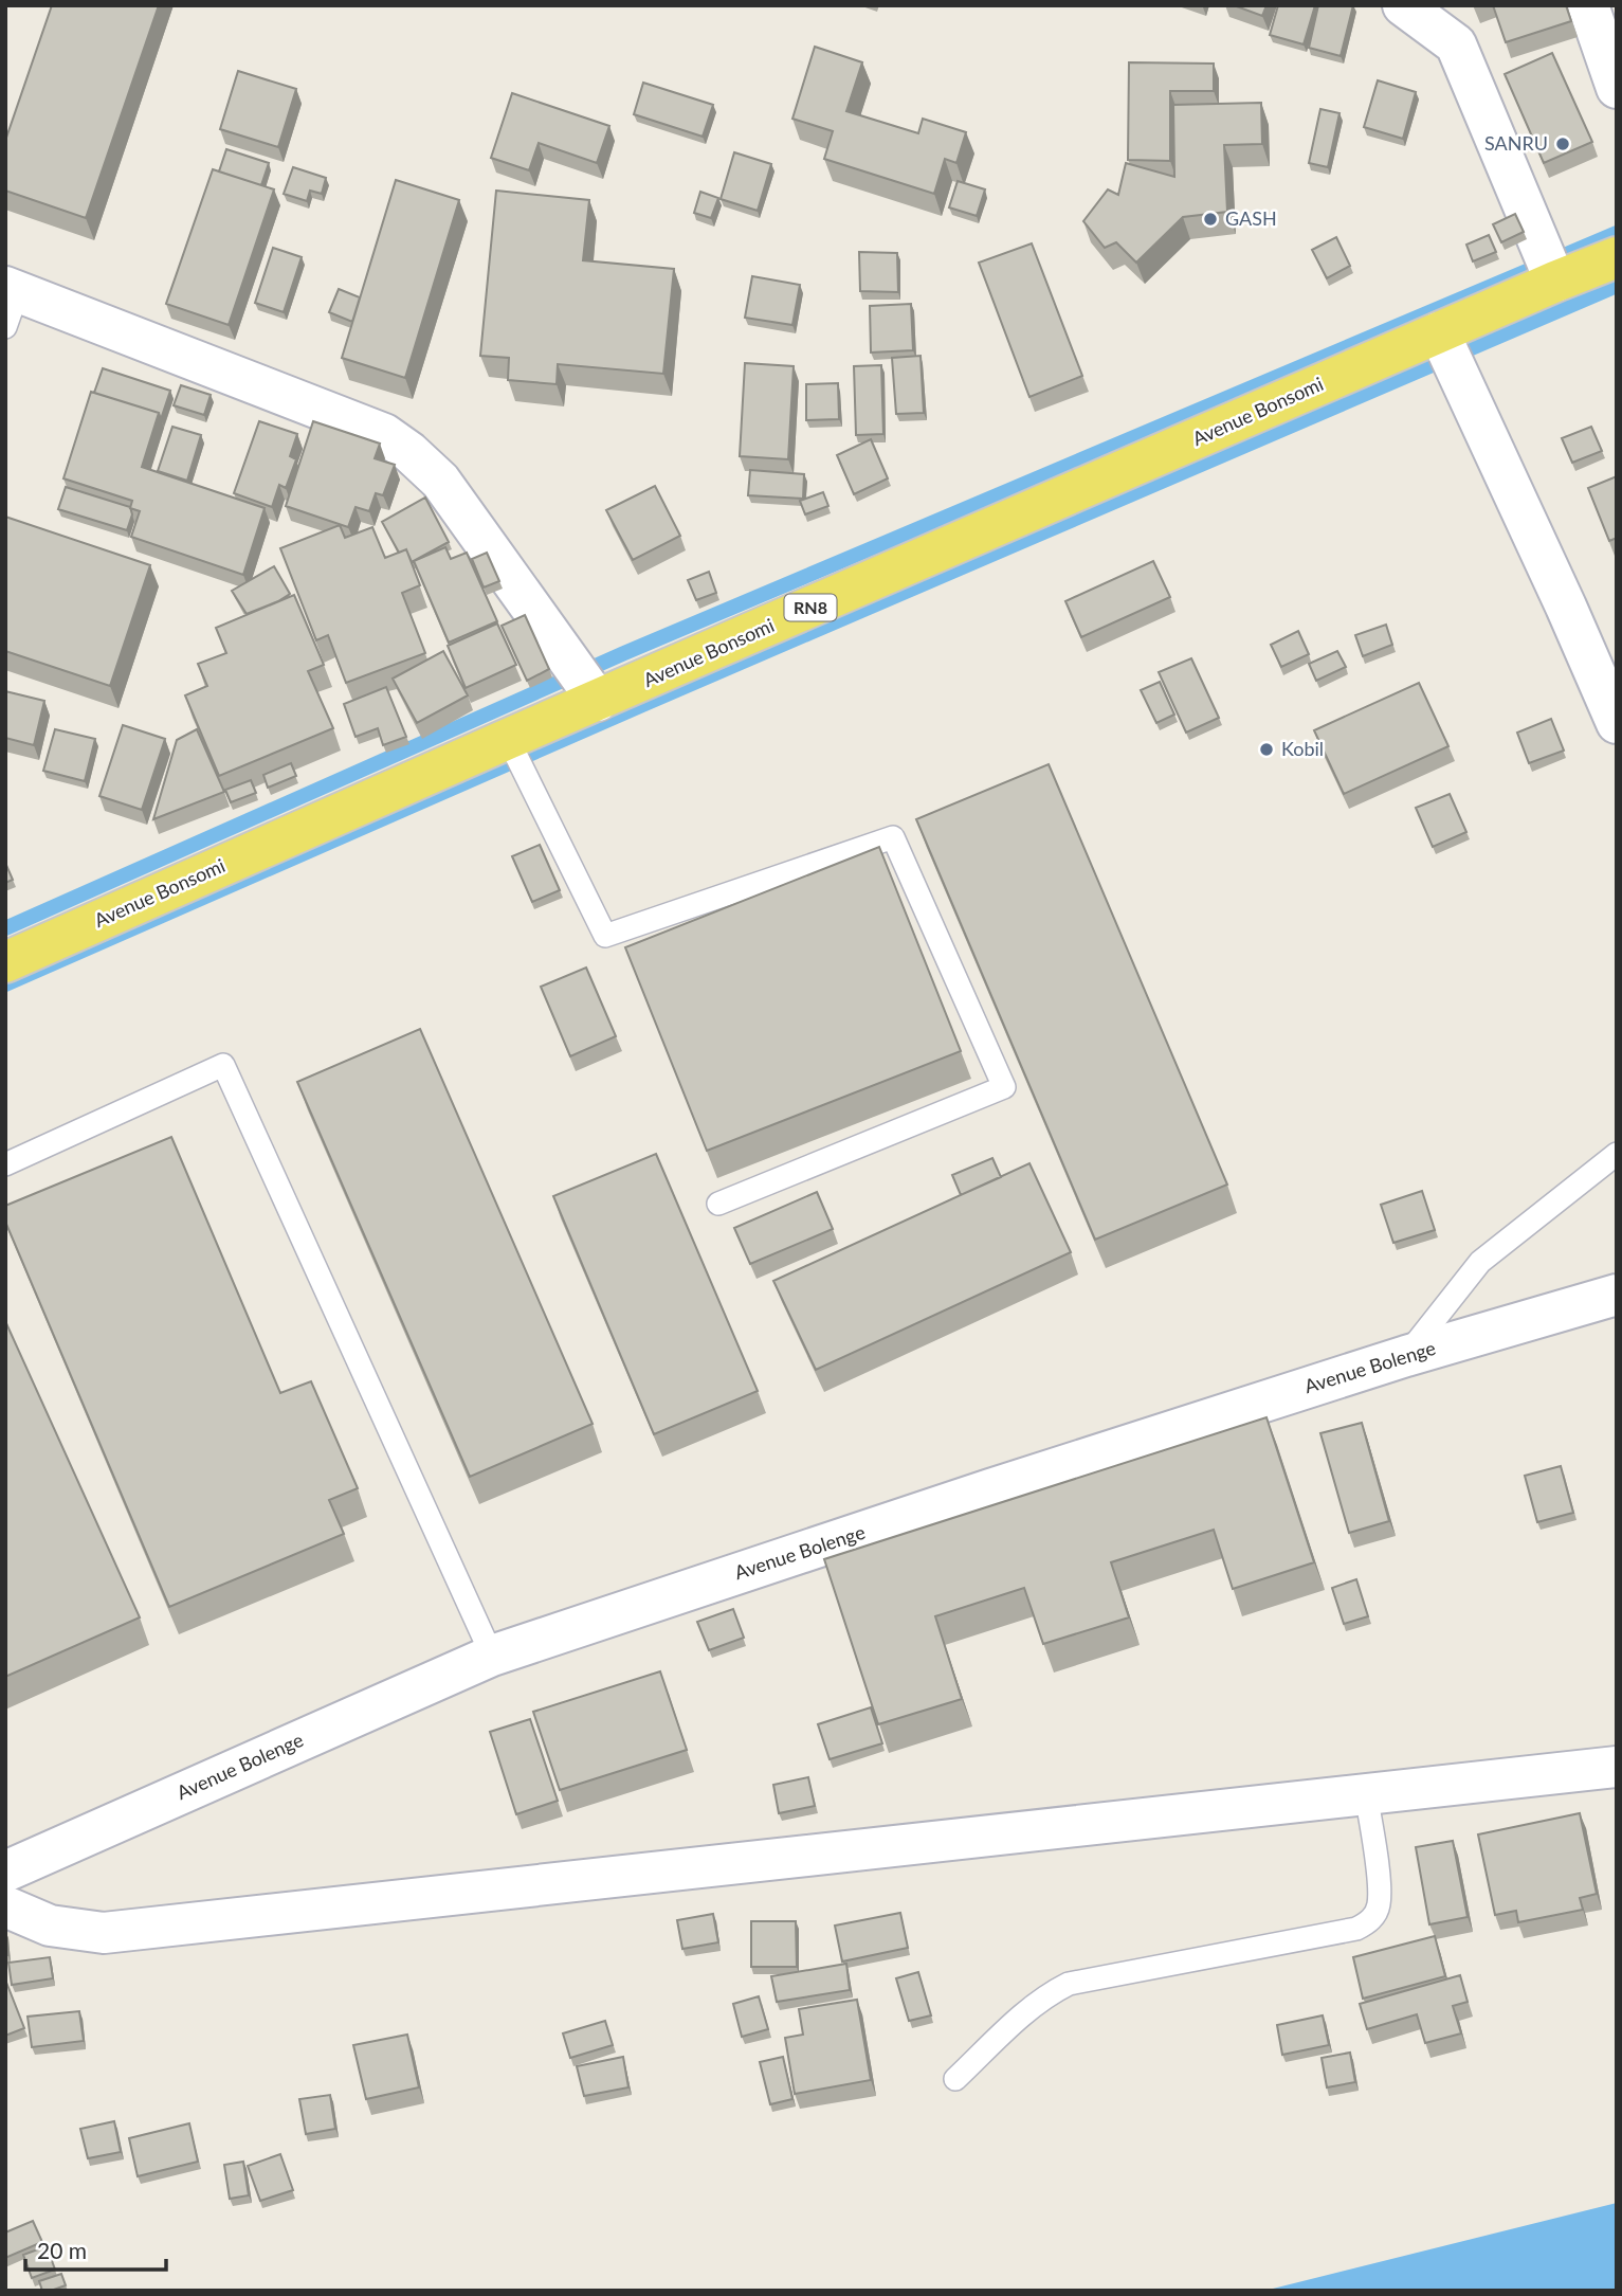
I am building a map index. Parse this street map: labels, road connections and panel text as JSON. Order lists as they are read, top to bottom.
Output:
{
  "streets": {
    "main road": ["Avenue Bonsomi", "RN8"],
    "street": ["Avenue Bolenge"]
  },
  "places": ["SANRU", "GASH", "Kobil"],
  "scale_bar": "20 m"
}
